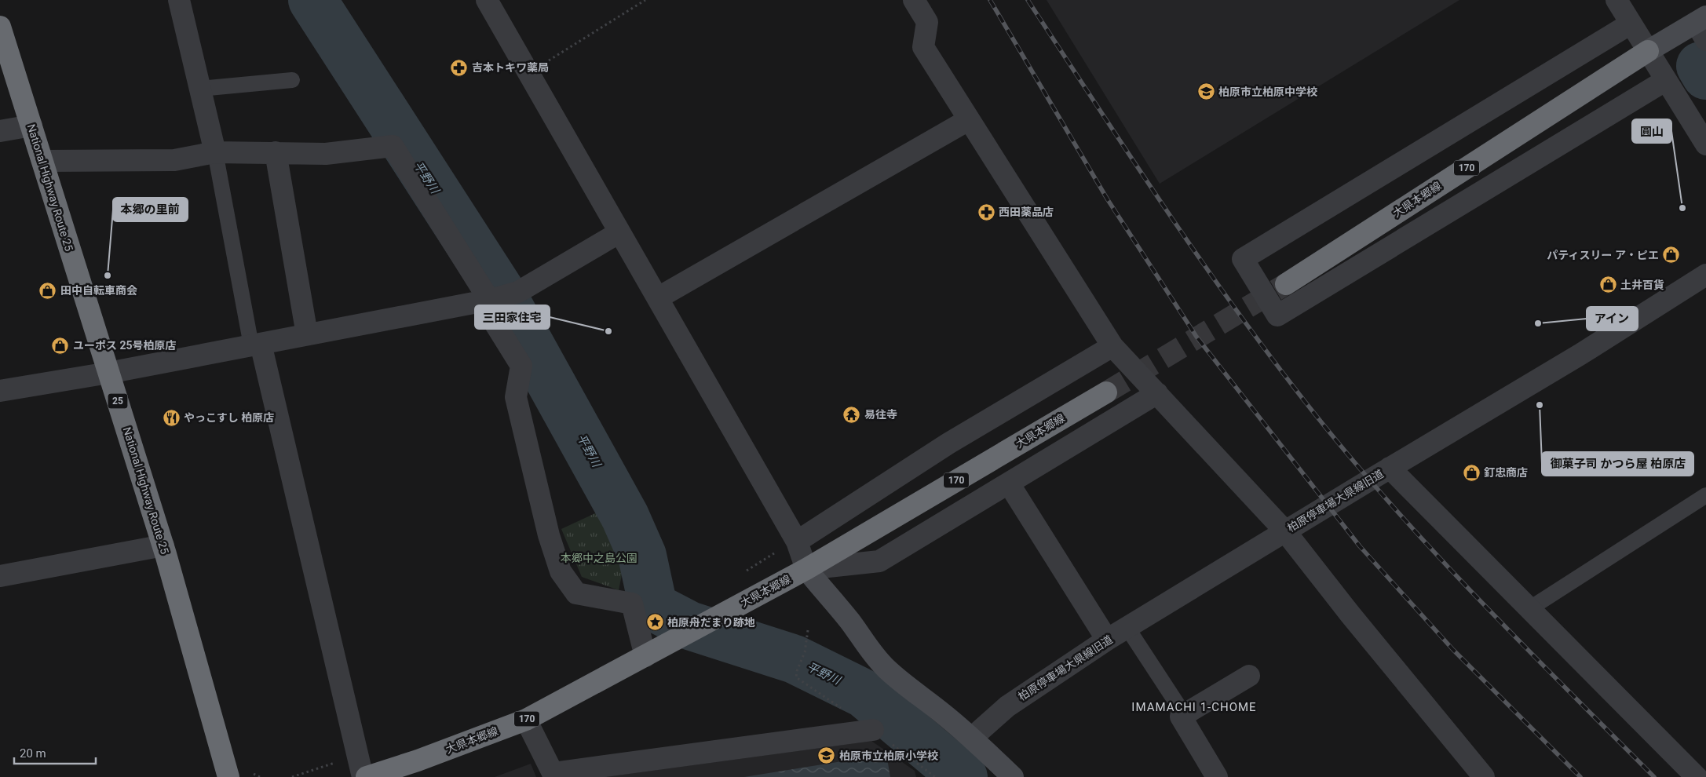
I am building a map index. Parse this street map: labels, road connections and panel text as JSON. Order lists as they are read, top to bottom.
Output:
{
  "streets": {
    "highway": [
      "170",
      "National Highway Route 25",
      "大県本郷線",
      "25"
    ],
    "street": ["柏原停車場大県線旧道"]
  },
  "districts": ["IMAMACHI 1-CHOME"],
  "water": ["平野川"],
  "parks": ["本郷中之島公園"],
  "places": {
    "pharmacy": ["吉本トキワ薬局", "西田薬品店"],
    "school or university": ["柏原市立柏原中学校", "柏原市立柏原小学校"],
    "other": [
      "圓山",
      "本郷の里前",
      "アイン",
      "三田家住宅",
      "御菓子司 かつら屋 柏原店"
    ],
    "shop": [
      "パティスリー ア・ピエ",
      "土井百貨",
      "田中自転車商会",
      "ユーポス 25号柏原店",
      "釘忠商店"
    ],
    "temple": ["易往寺"],
    "restaurant": ["やっこすし 柏原店"],
    "place": ["柏原舟だまり跡地"]
  },
  "scale_bar": "20 m"
}
